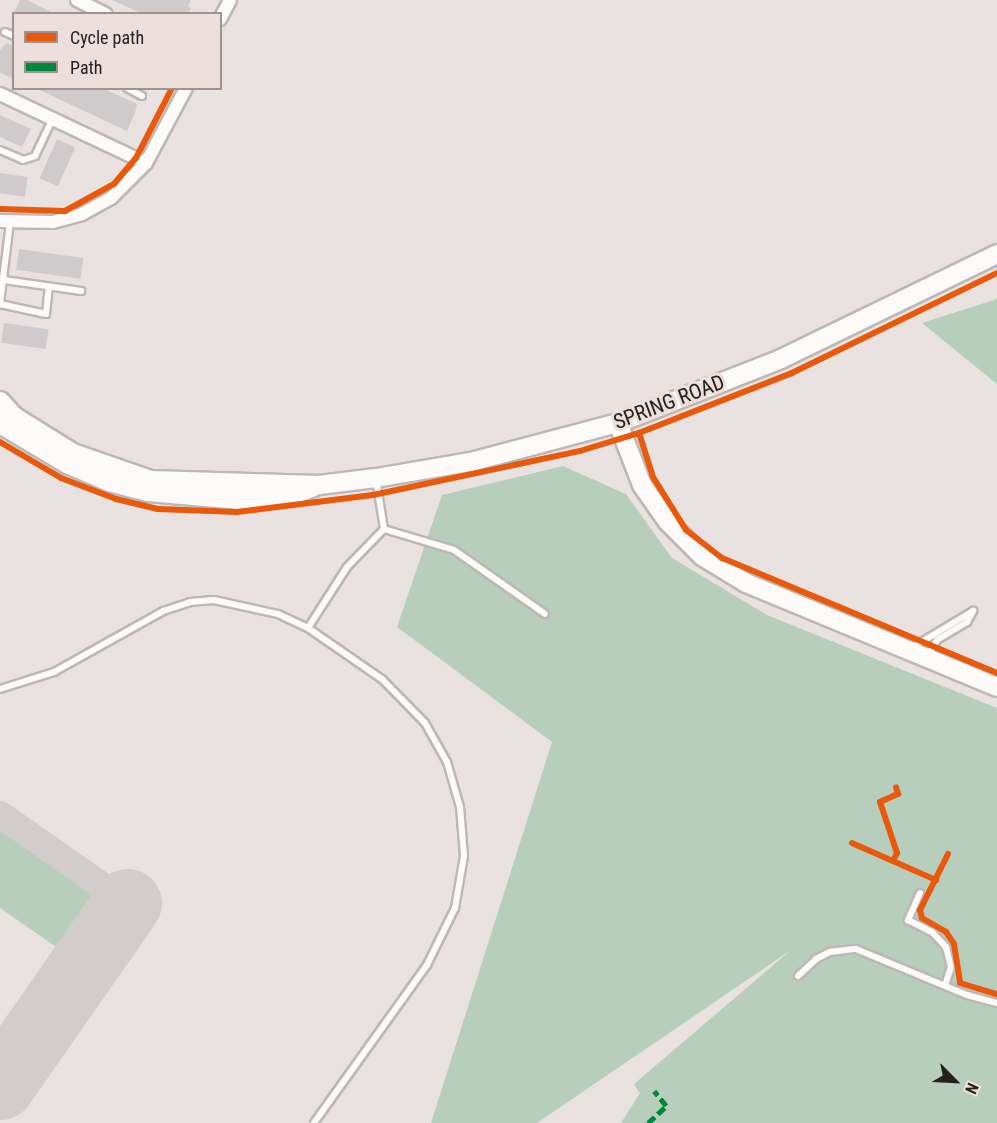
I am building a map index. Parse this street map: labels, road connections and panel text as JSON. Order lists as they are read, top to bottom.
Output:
{
  "streets": {
    "main road": ["SPRING ROAD"]
  },
  "legend": ["Cycle path", "Path"],
  "north": "bottom right"
}
